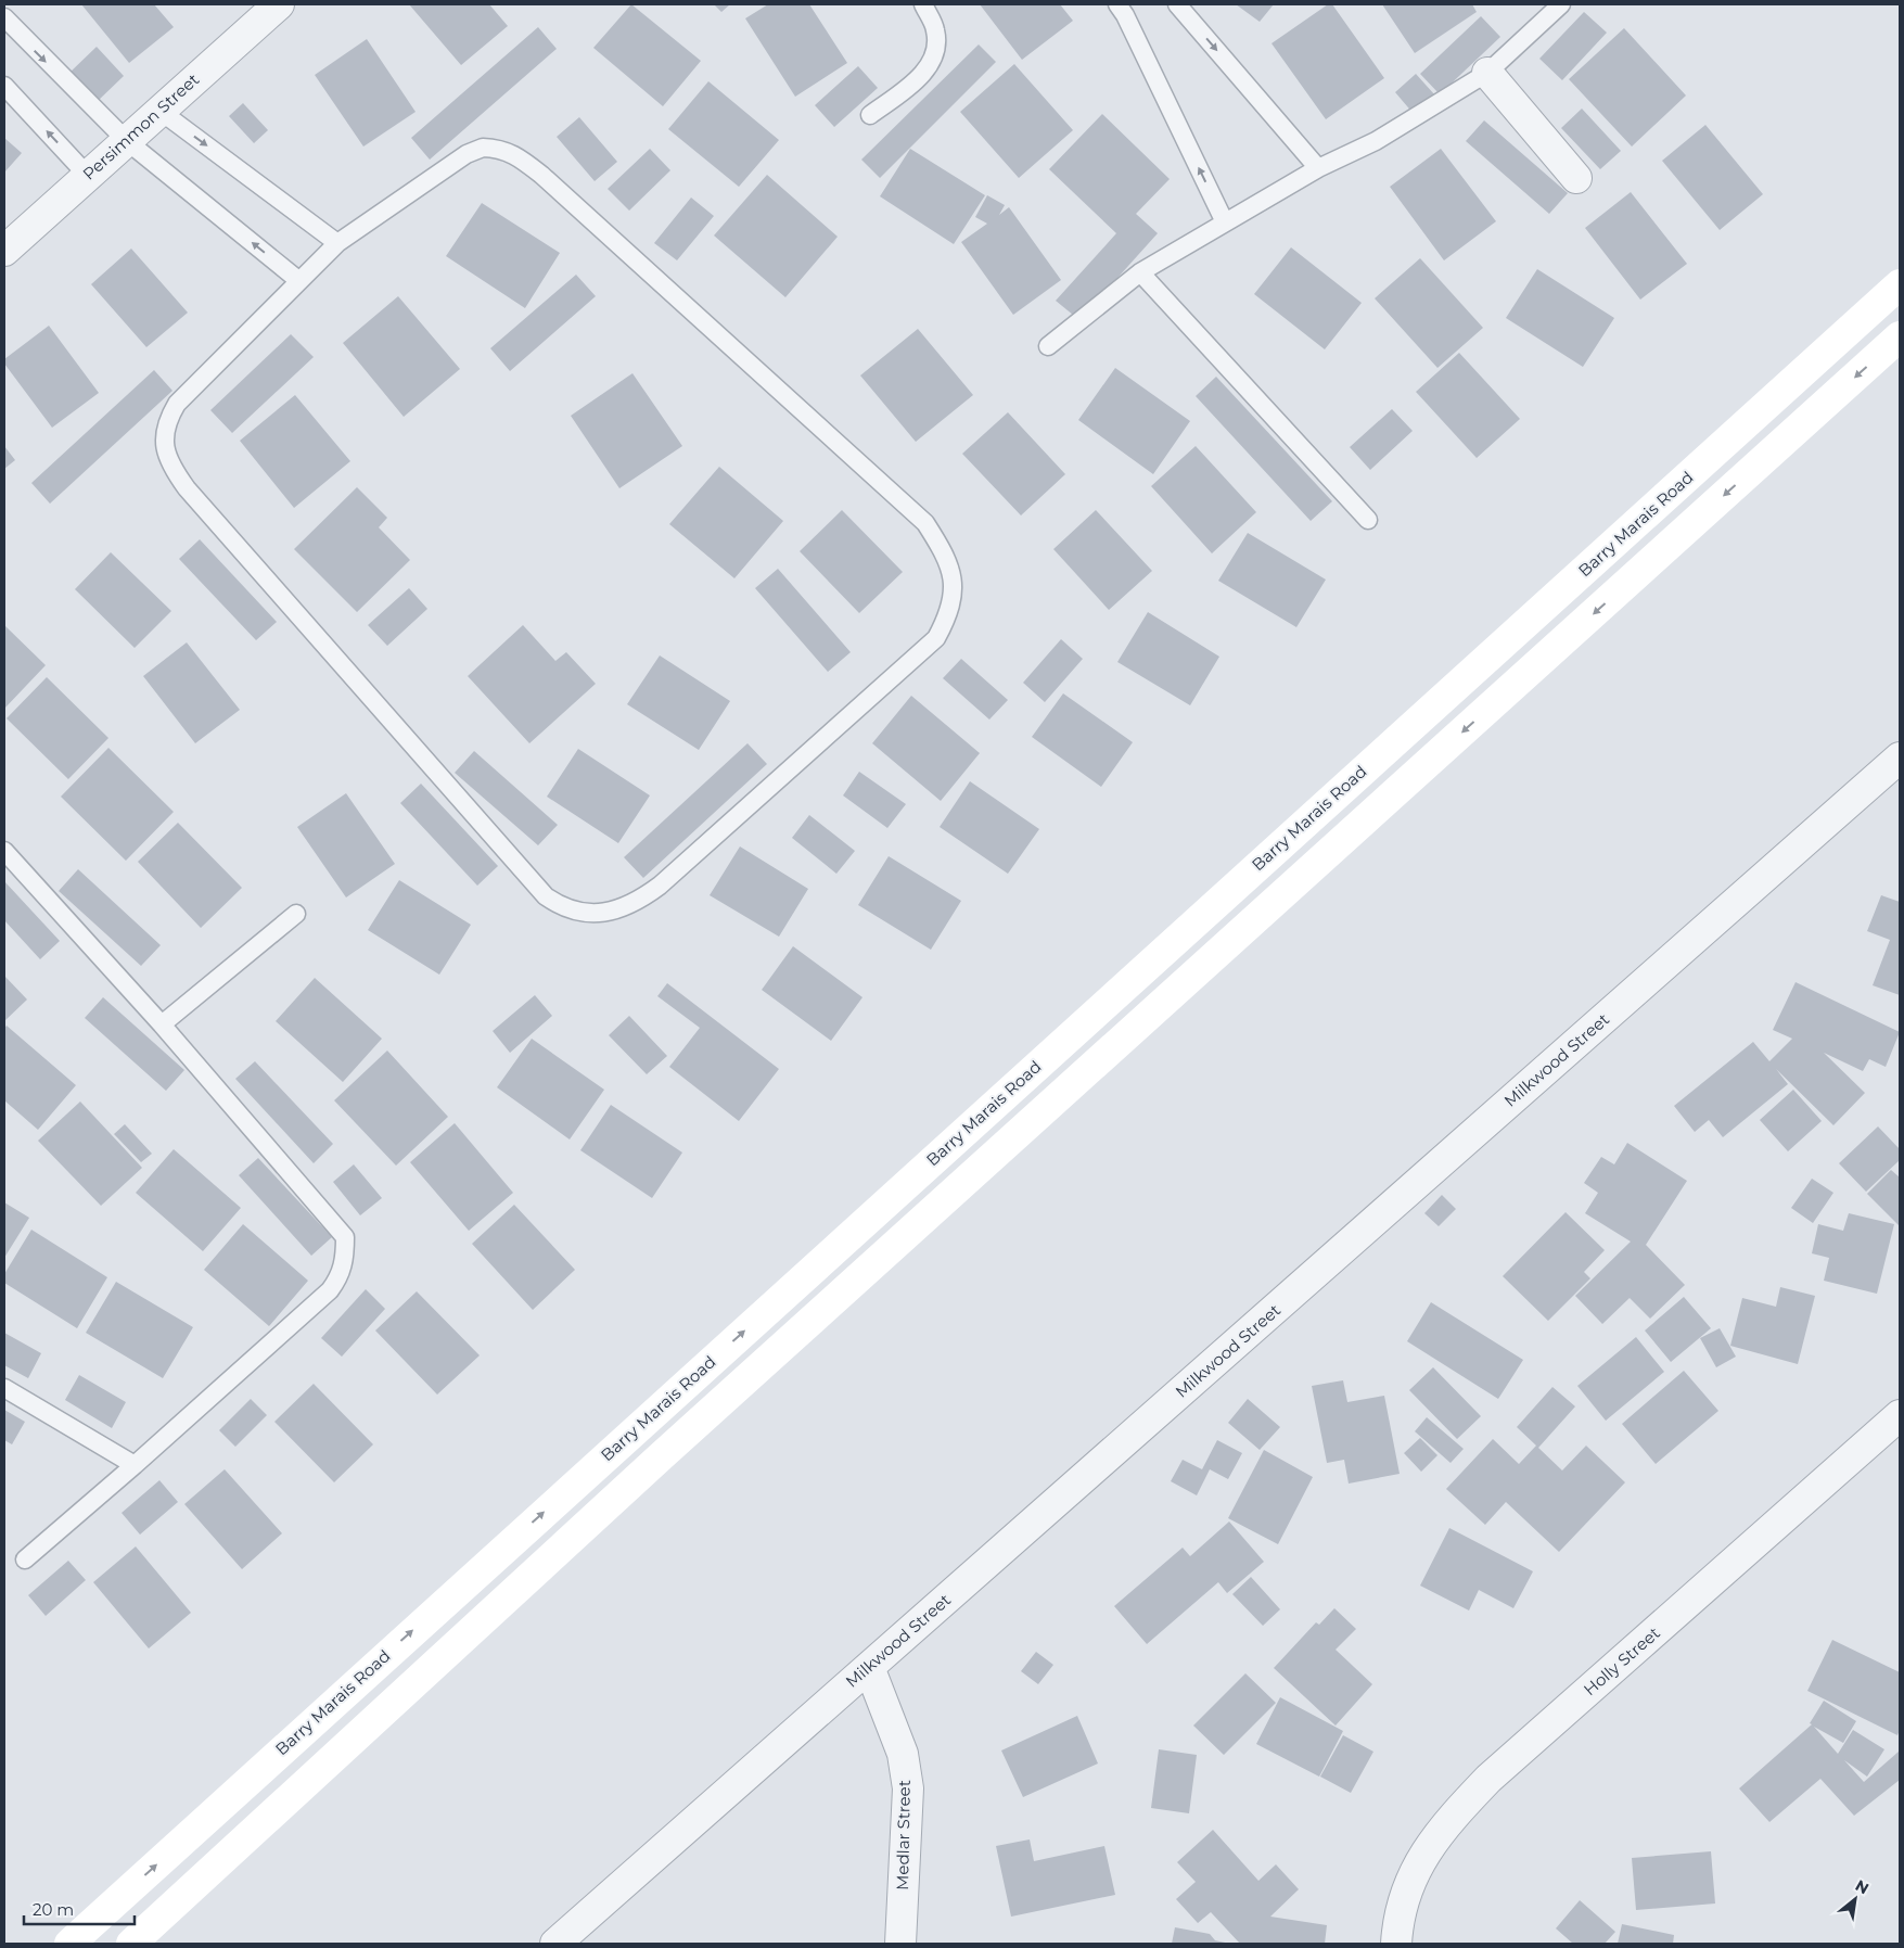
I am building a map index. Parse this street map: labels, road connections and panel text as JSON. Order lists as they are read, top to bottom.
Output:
{
  "streets": {
    "main road": ["Barry Marais Road"],
    "street": [
      "Persimmon Street",
      "Milkwood Street",
      "Holly Street",
      "Medlar Street"
    ]
  },
  "crossings": [
    ["Milkwood Street", "Medlar Street"]
  ],
  "scale_bar": "20 m",
  "north": "top right"
}
